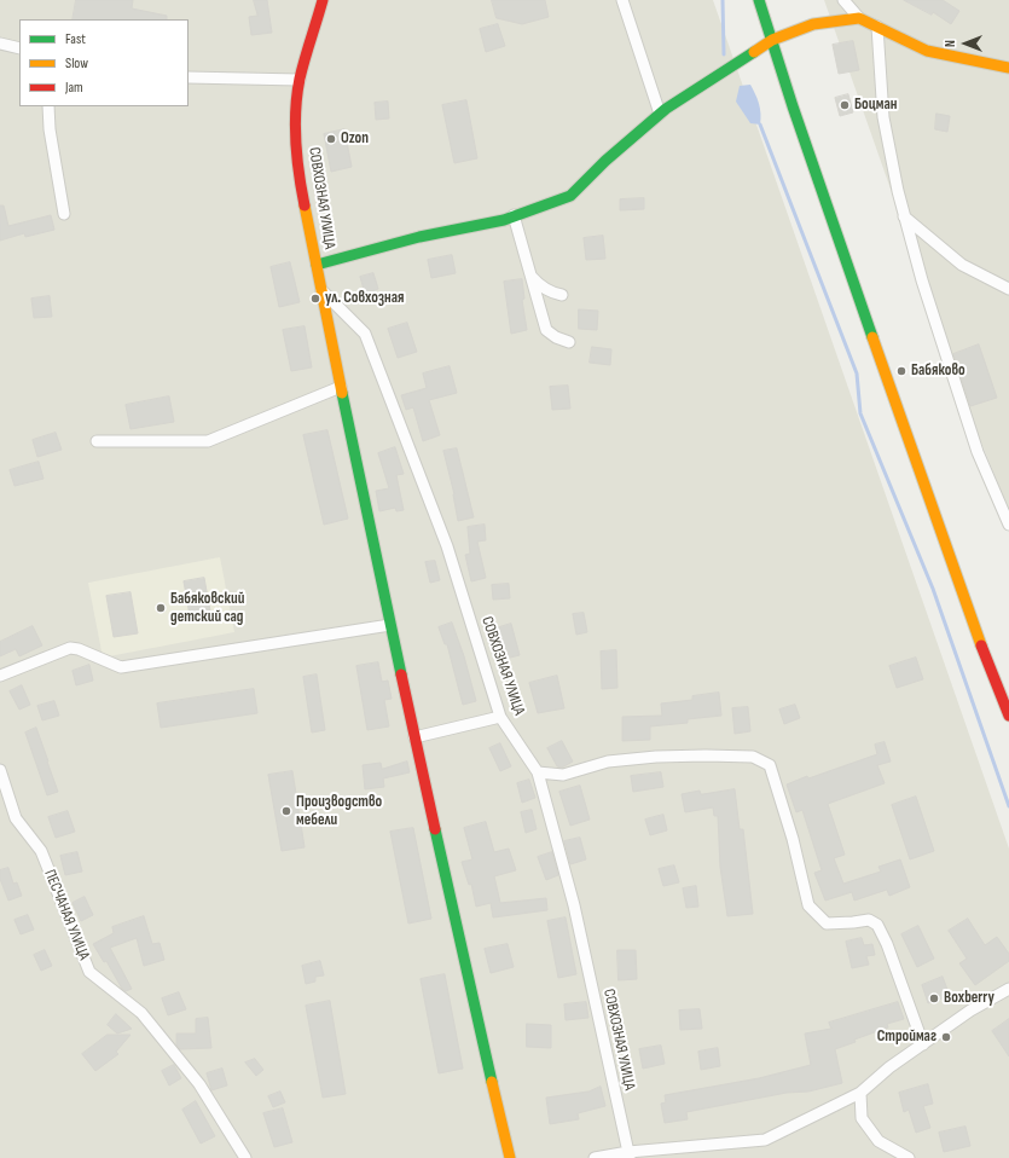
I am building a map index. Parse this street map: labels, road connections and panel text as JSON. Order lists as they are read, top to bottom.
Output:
{
  "streets": {
    "main road": ["СОВХОЗНАЯ УЛИЦА"],
    "street": ["ПЕСЧАНАЯ УЛИЦА"]
  },
  "places": [
    "Боцман",
    "Ozon",
    "ул. Совхозная",
    "Бабяково",
    "Бабяковский детский сад",
    "Производство мебели",
    "Boxberry",
    "Строймаг"
  ],
  "legend": ["Fast", "Slow", "Jam"],
  "north": "left"
}
